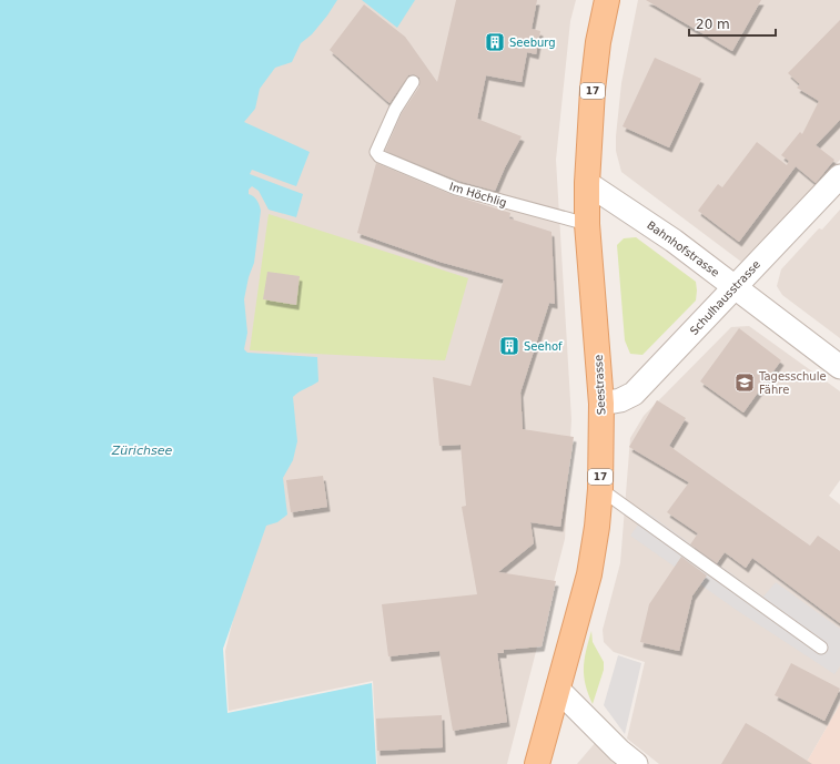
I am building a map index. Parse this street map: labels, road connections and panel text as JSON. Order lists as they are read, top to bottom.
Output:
{
  "streets": {
    "main road": ["17", "Seestrasse"],
    "street": ["Bahnhofstrasse", "Schulhausstrasse"],
    "lane": ["Im Höchlig"]
  },
  "crossings": [
    ["Im Höchlig", "Seestrasse"],
    ["Bahnhofstrasse", "Schulhausstrasse"],
    ["Bahnhofstrasse", "Seestrasse"],
    ["Schulhausstrasse", "Seestrasse"]
  ],
  "water": ["Zürichsee"],
  "places": {
    "building": ["Seeburg", "Seehof"],
    "school or university": ["Tagesschule Fähre"]
  },
  "scale_bar": "20 m"
}
